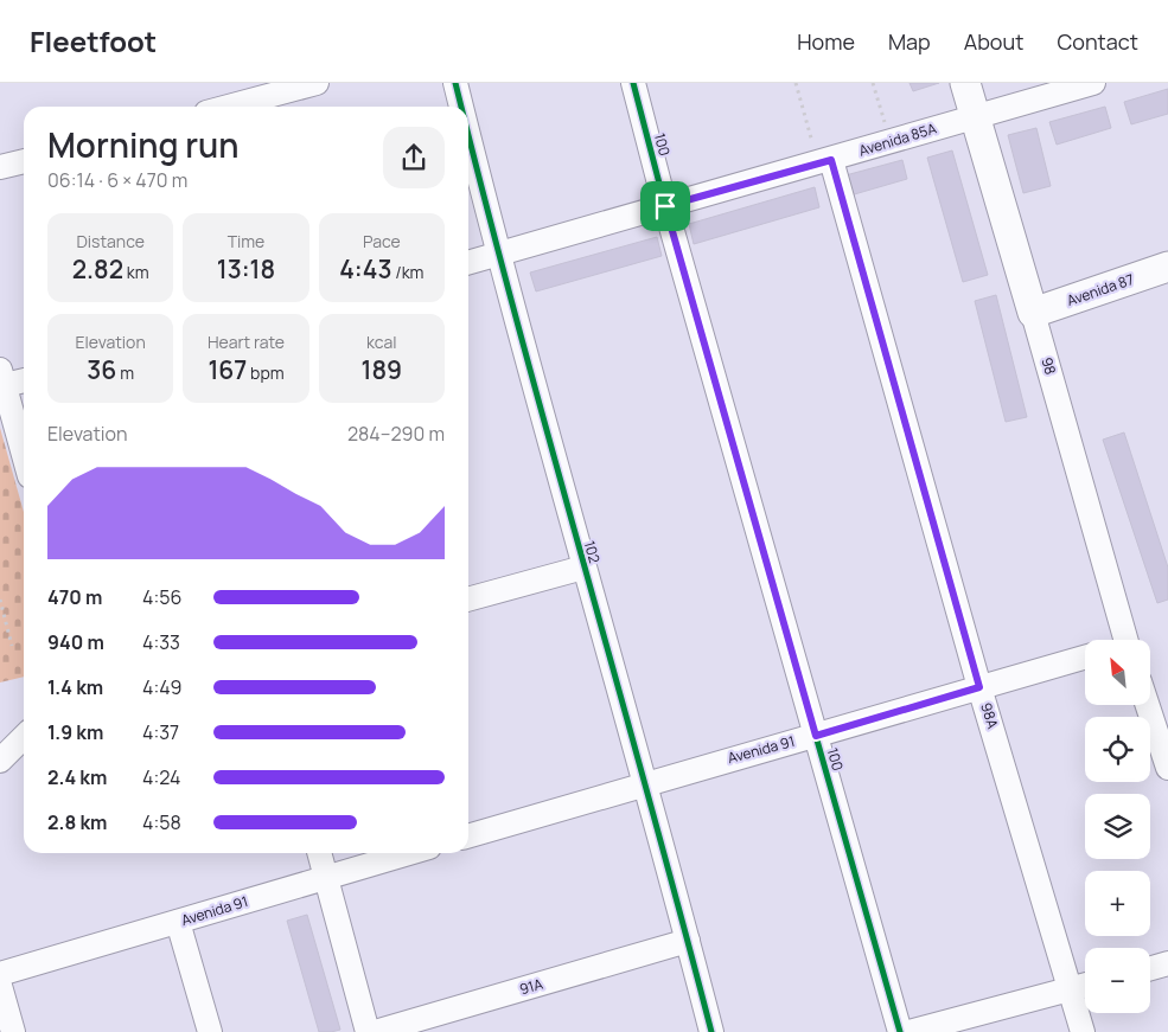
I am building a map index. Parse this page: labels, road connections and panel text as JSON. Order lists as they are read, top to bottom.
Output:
{
  "streets": {
    "street": [
      "Avenida 85A",
      "100",
      "Avenida 87",
      "98",
      "102",
      "98A",
      "Avenida 91",
      "91A"
    ]
  },
  "crossings": [
    ["Avenida 85A", "100"],
    ["Avenida 85A", "98"],
    ["Avenida 85A", "102"],
    ["Avenida 85A", "98A"],
    ["100", "Avenida 91"],
    ["Avenida 87", "98"],
    ["102", "Avenida 91"],
    ["102", "91A"],
    ["98A", "Avenida 91"]
  ],
  "north": "top left",
  "page": {
    "header": "Fleetfoot",
    "nav": [
      "Home",
      "Map",
      "About",
      "Contact"
    ],
    "heading": ["Morning run", "06:14 · 6 × 470 m"],
    "stats": [
      ["Distance", "2.82 km"],
      ["Time", "13:18"],
      ["Pace", "4:43 /km"],
      ["Elevation", "36 m"],
      ["Heart rate", "167 bpm"],
      ["kcal", "189"]
    ],
    "chart": ["Elevation", "284–290 m"],
    "list": [
      {
        "name": "470 m",
        "note": "4:56"
      },
      {
        "name": "940 m",
        "note": "4:33"
      },
      {
        "name": "1.4 km",
        "note": "4:49"
      },
      {
        "name": "1.9 km",
        "note": "4:37"
      },
      {
        "name": "2.4 km",
        "note": "4:24"
      },
      {
        "name": "2.8 km",
        "note": "4:58"
      }
    ],
    "map_buttons": ["+", "−"]
  }
}
